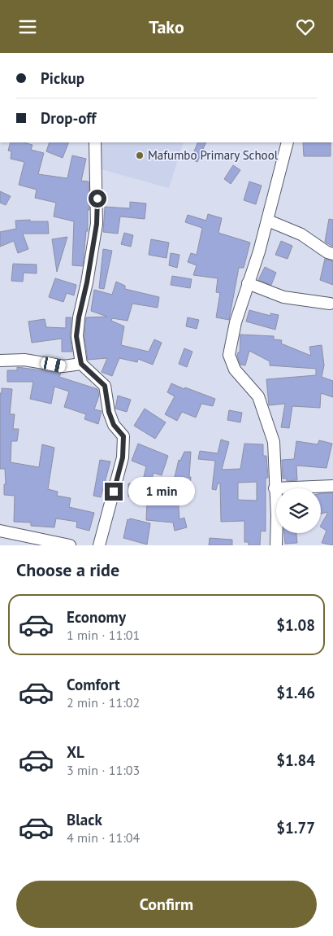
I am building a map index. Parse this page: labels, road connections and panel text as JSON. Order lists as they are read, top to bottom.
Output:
{
  "places": ["Mafumbo Primary School"],
  "page": {
    "header": "Tako",
    "banner": ["Pickup", "Drop-off"],
    "bubble": "1 min",
    "heading": "Choose a ride",
    "list": [
      {
        "name": "Economy",
        "note": "1 min · 11:01",
        "value": "$1.08"
      },
      {
        "name": "Comfort",
        "note": "2 min · 11:02",
        "value": "$1.46"
      },
      {
        "name": "XL",
        "note": "3 min · 11:03",
        "value": "$1.84"
      },
      {
        "name": "Black",
        "note": "4 min · 11:04",
        "value": "$1.77"
      }
    ],
    "buttons": "Confirm"
  }
}
